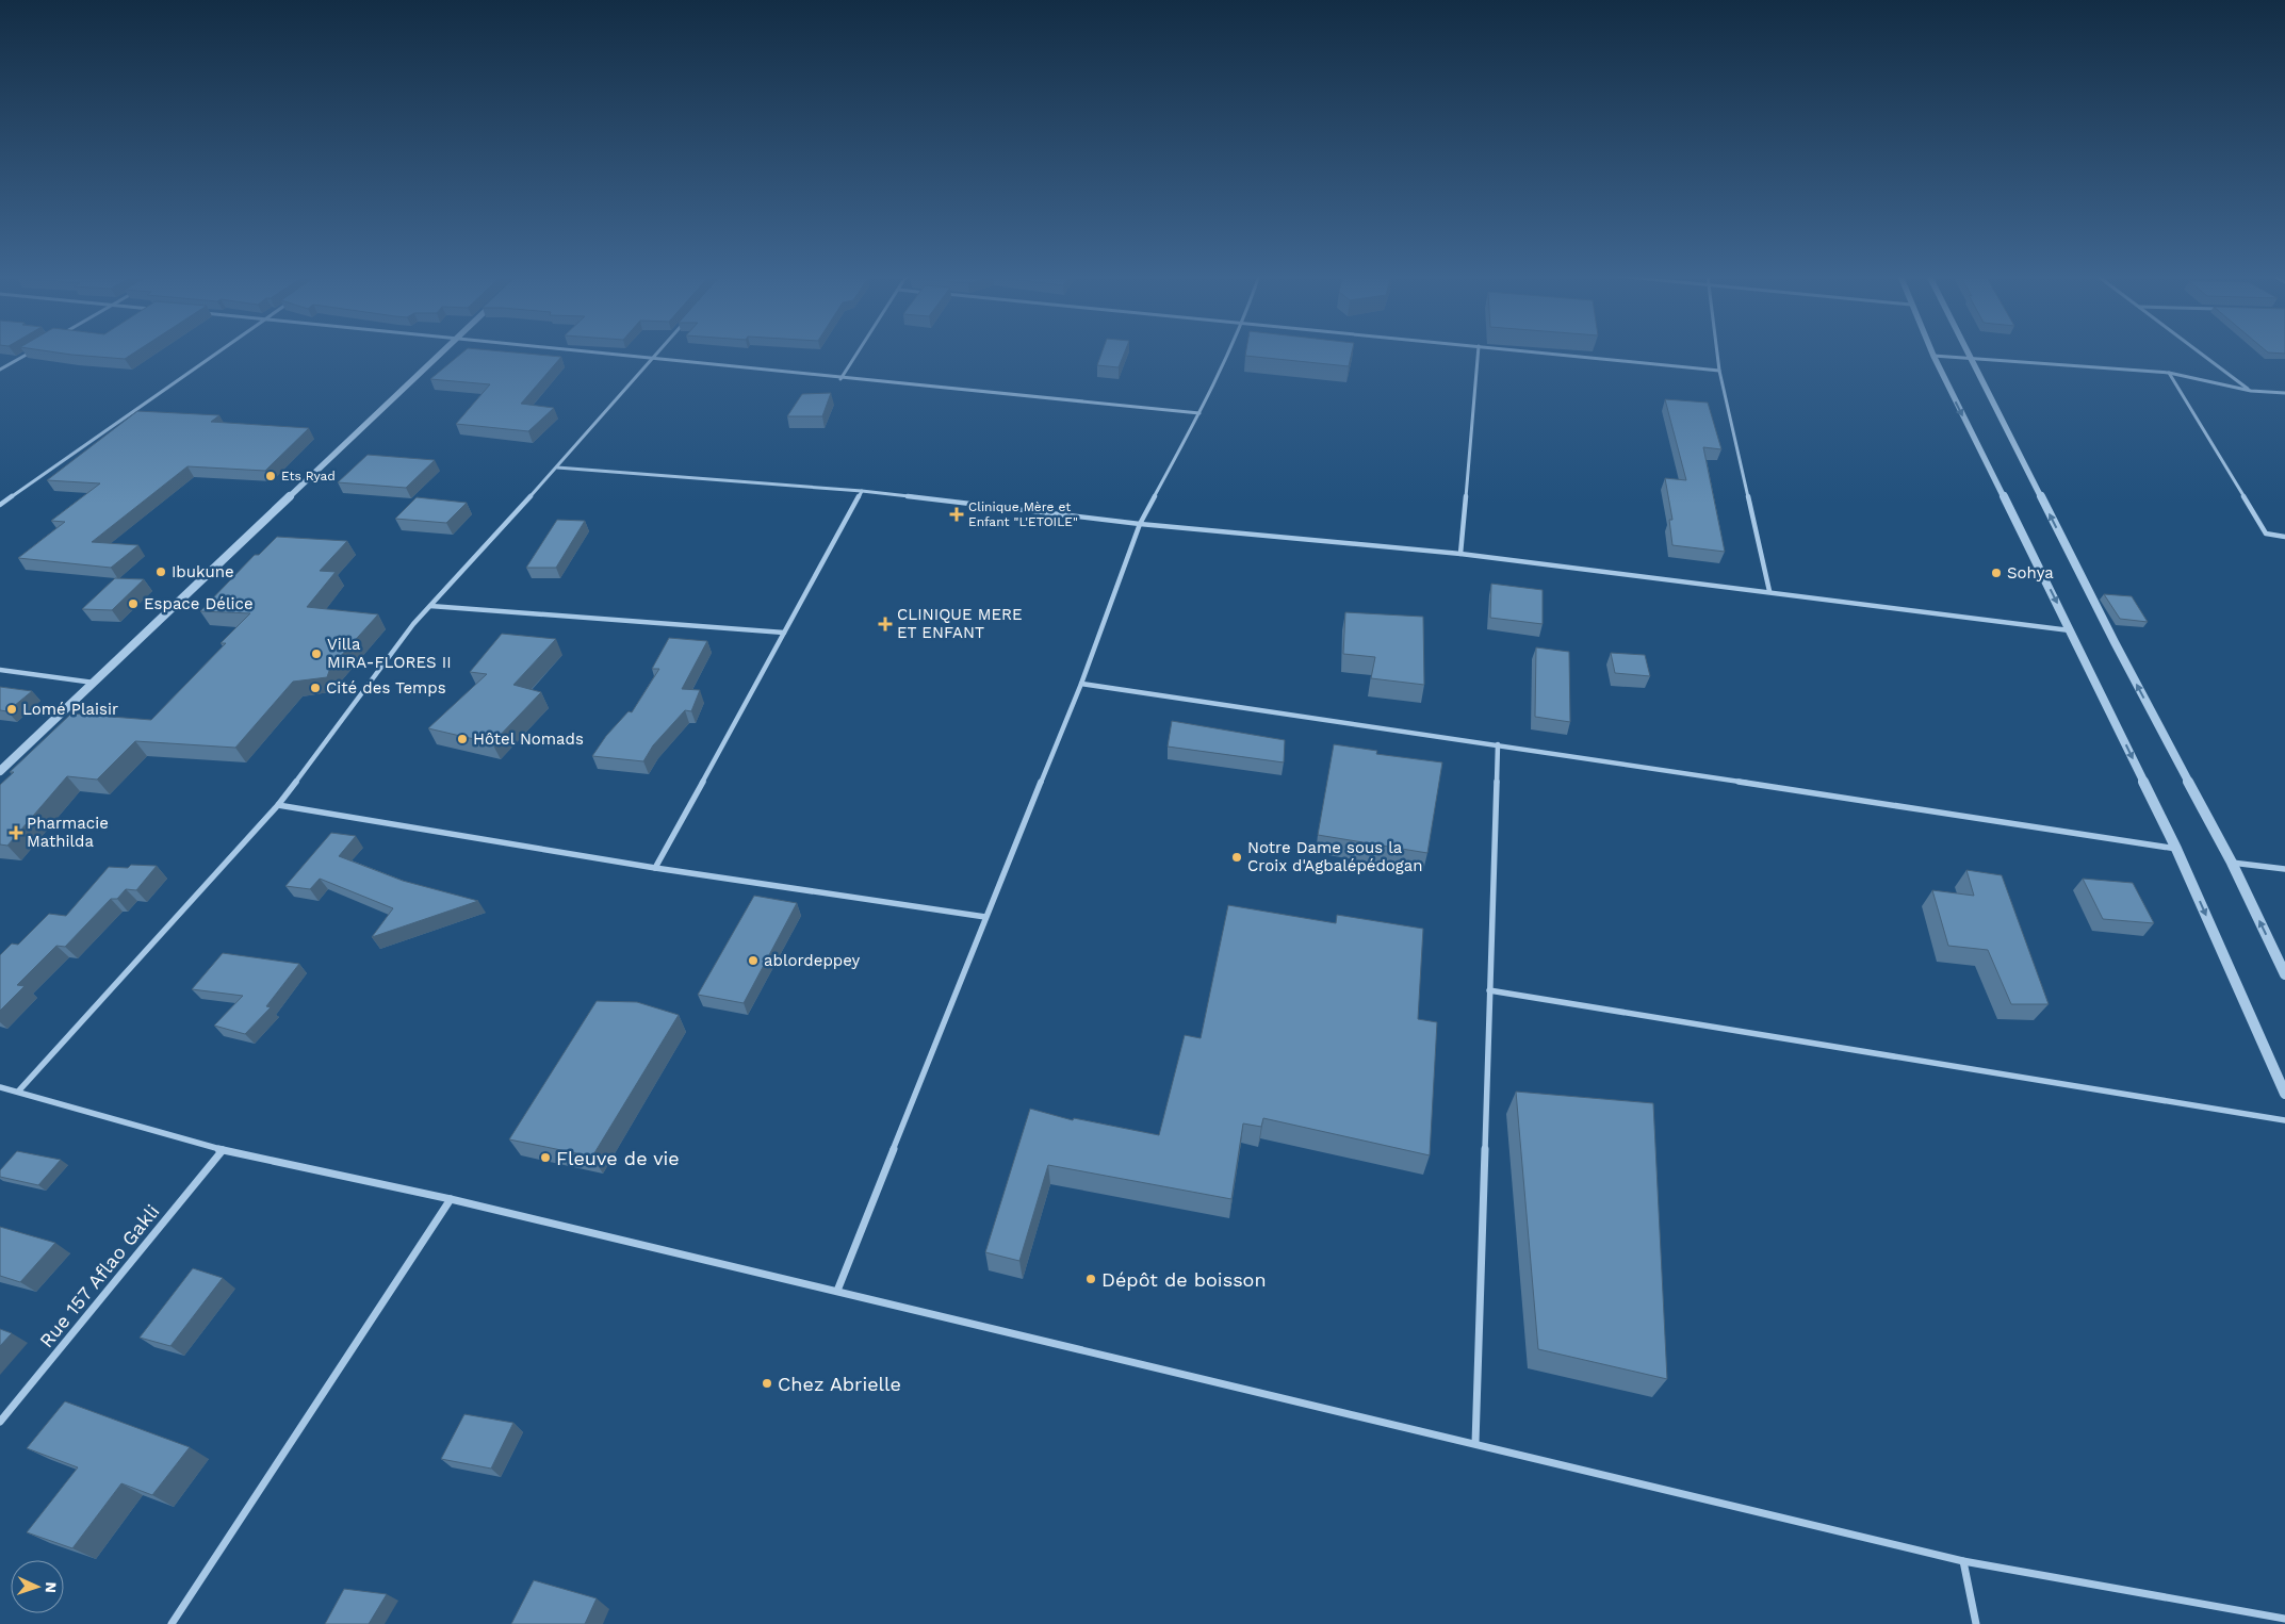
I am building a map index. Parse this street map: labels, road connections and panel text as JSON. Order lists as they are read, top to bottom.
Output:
{
  "streets": {
    "street": ["Rue 157 Aflao Gakli"]
  },
  "places": {
    "other": [
      "Ets Ryad",
      "Ibukune",
      "Sohya",
      "Espace Délice",
      "Villa MIRA-FLORES II",
      "Cité des Temps",
      "Lomé Plaisir",
      "Hôtel Nomads",
      "Notre Dame sous la Croix d'Agbalépédogan",
      "ablordeppey",
      "Fleuve de vie",
      "Dépôt de boisson",
      "Chez Abrielle"
    ],
    "health": ["Clinique Mère et Enfant \"L'ETOILE\"", "CLINIQUE MERE ET ENFANT", "Pharmacie Mathilda"]
  },
  "north": "right"
}
